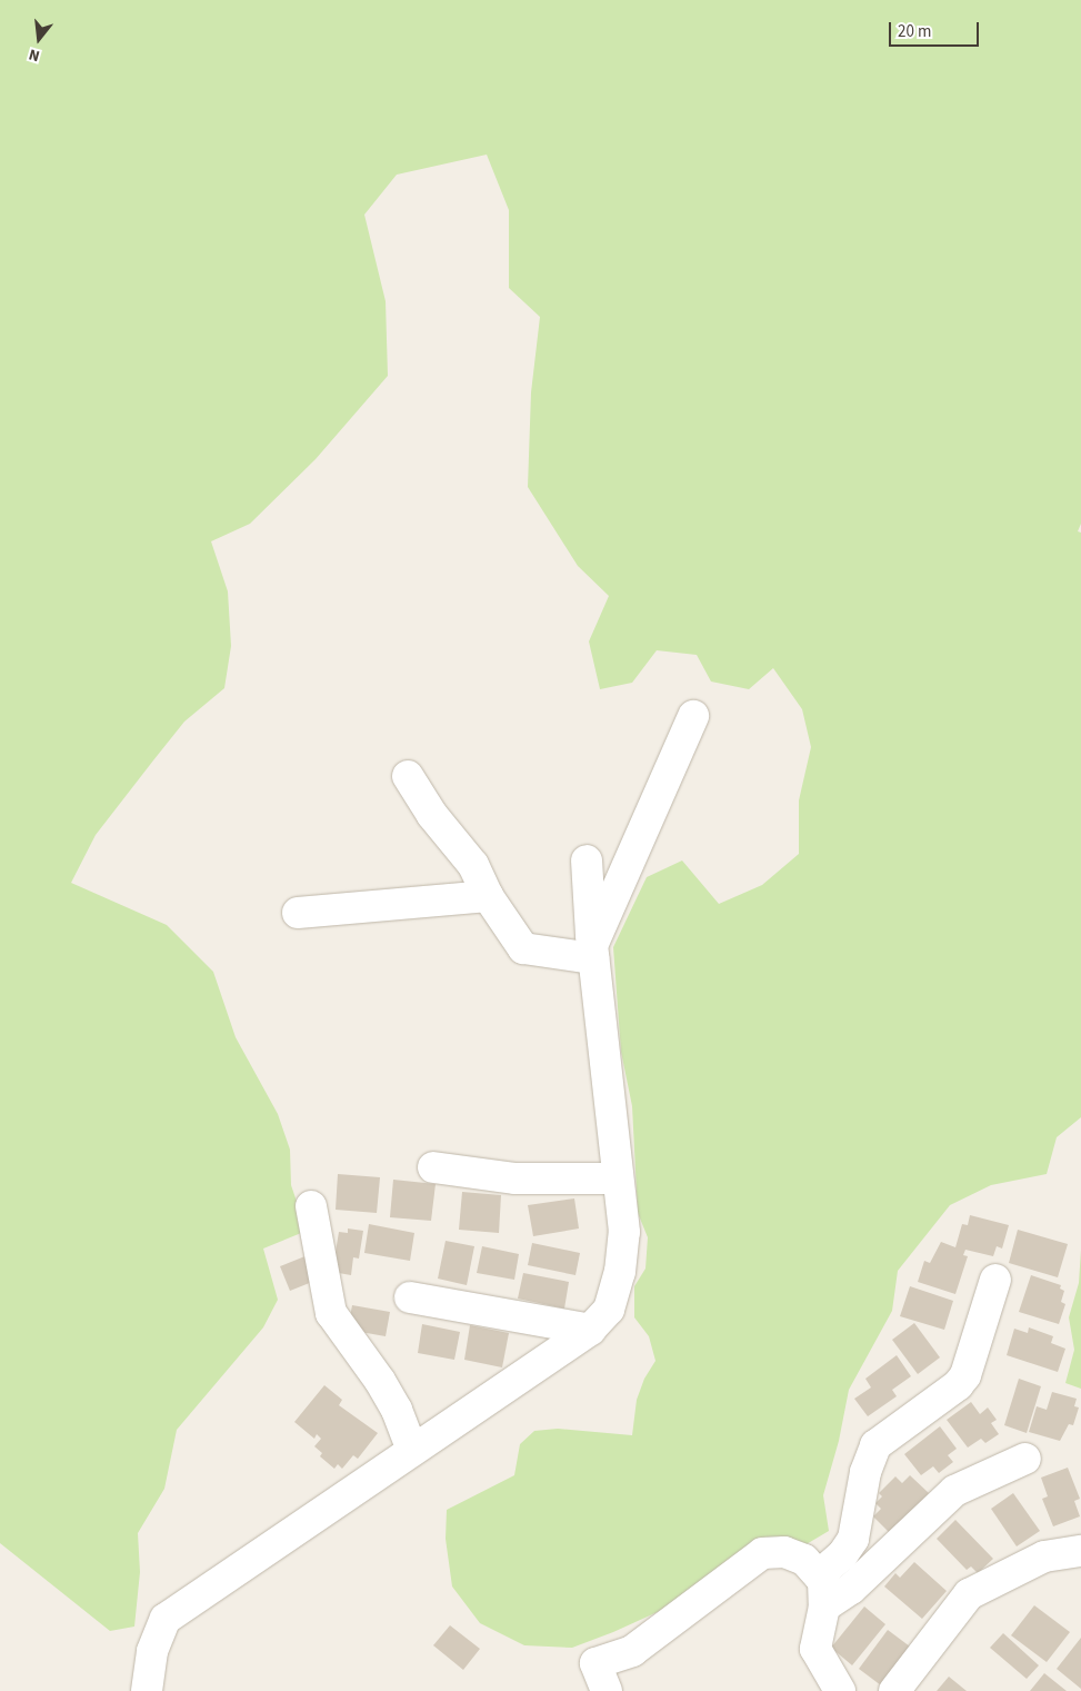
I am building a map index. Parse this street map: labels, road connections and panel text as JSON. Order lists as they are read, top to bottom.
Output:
{
  "scale_bar": "20 m",
  "north": "bottom"
}
